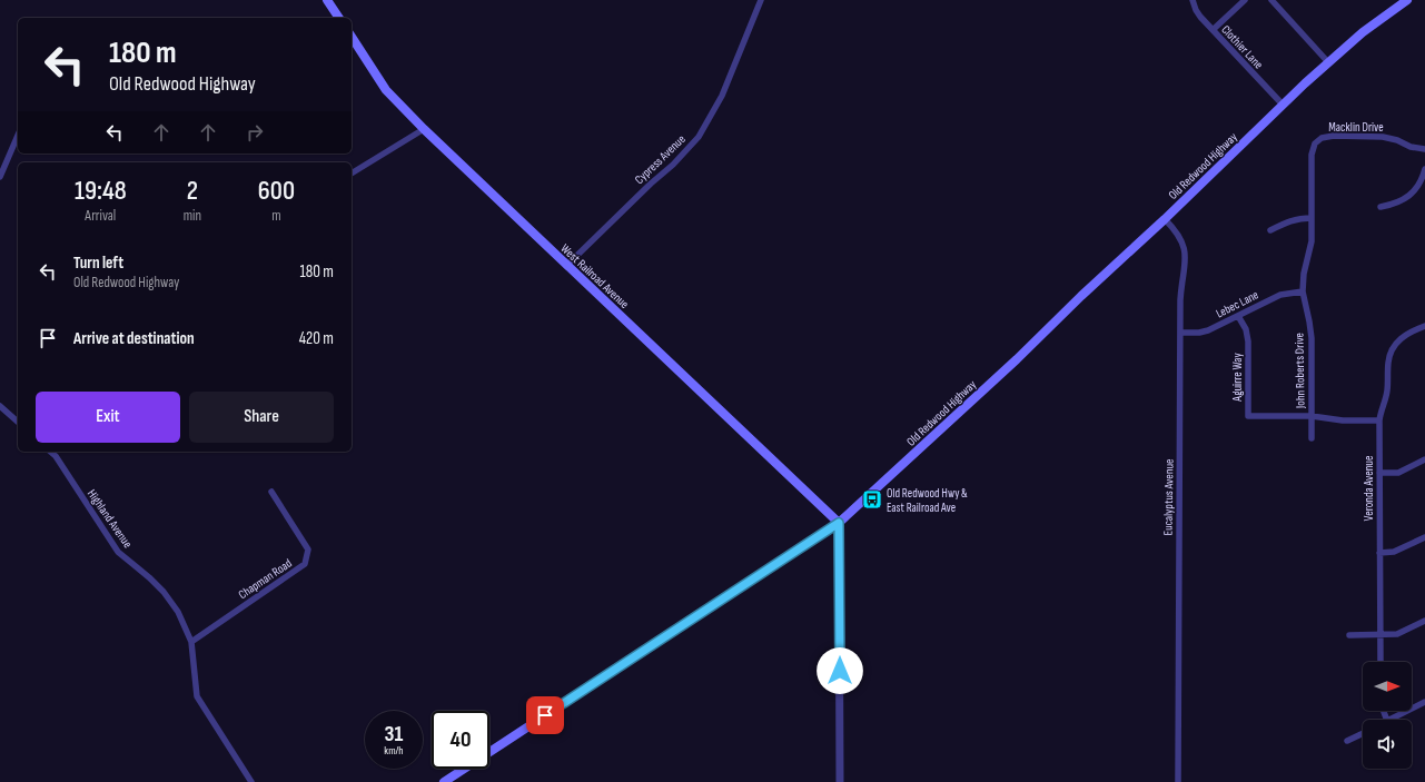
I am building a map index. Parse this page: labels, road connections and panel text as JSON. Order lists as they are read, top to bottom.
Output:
{
  "streets": {
    "main road": ["Old Redwood Highway", "West Railroad Avenue"],
    "street": [
      "Clothier Lane",
      "Macklin Drive",
      "Cypress Avenue",
      "Lebec Lane",
      "John Roberts Drive",
      "Aguirre Way",
      "Veronda Avenue",
      "Eucalyptus Avenue",
      "Highland Avenue",
      "Chapman Road"
    ]
  },
  "crossings": [
    ["Clothier Lane", "Old Redwood Highway"],
    ["Macklin Drive", "John Roberts Drive"],
    ["Cypress Avenue", "West Railroad Avenue"],
    ["Old Redwood Highway", "West Railroad Avenue"],
    ["Old Redwood Highway", "Eucalyptus Avenue"],
    ["Lebec Lane", "John Roberts Drive"],
    ["Lebec Lane", "Aguirre Way"],
    ["Lebec Lane", "Eucalyptus Avenue"],
    ["John Roberts Drive", "Aguirre Way"],
    ["Aguirre Way", "Veronda Avenue"],
    ["Highland Avenue", "Chapman Road"]
  ],
  "places": {
    "bus stop": ["Old Redwood Hwy & East Railroad Ave"]
  },
  "north": "right",
  "page": {
    "turn": ["180 m", "Old Redwood Highway"],
    "eta": [
      "19:48",
      "Arrival",
      "2",
      "min",
      "600",
      "m"
    ],
    "list": [
      {
        "name": "Turn left",
        "note": "Old Redwood Highway",
        "value": "180 m"
      },
      {
        "name": "Arrive at destination",
        "value": "420 m"
      }
    ],
    "buttons": ["Exit", "Share"],
    "speed": "31 km/h",
    "limit": "40"
  }
}
